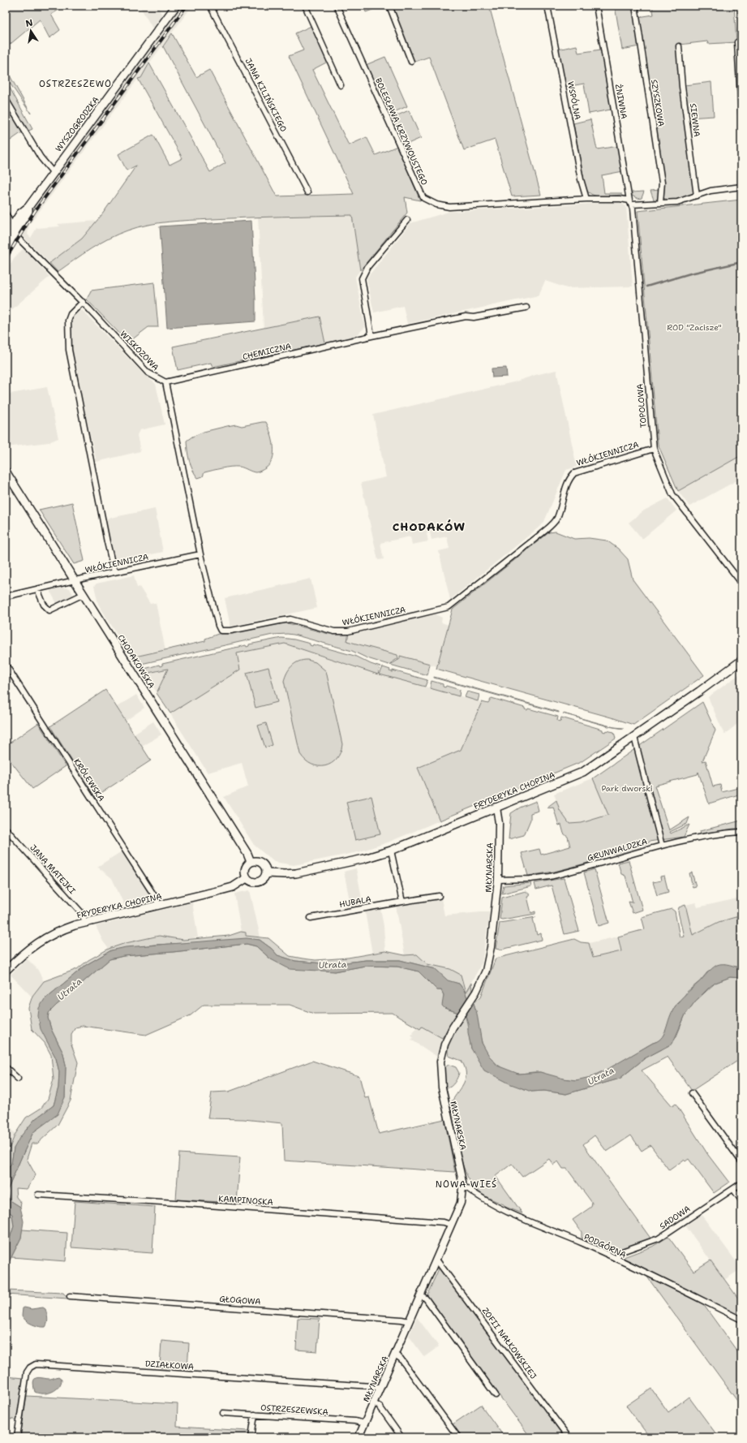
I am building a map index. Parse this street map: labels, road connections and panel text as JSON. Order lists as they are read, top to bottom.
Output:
{
  "streets": {
    "main road": ["WYSZOGRODZKA", "CHODAKOWSKA", "FRYDERYKA CHOPINA"],
    "street": [
      "JANA KILIŃSKIEGO",
      "WSPÓLNA",
      "ŻNIWNA",
      "SZYSZKOWA",
      "SIEWNA",
      "BOLESŁAWA KRZYWOUSTEGO",
      "WISKOZOWA",
      "CHEMICZNA",
      "TOPOLOWA",
      "WŁÓKIENNICZA",
      "KRÓLEWSKA",
      "GRUNWALDZKA",
      "MŁYNARSKA",
      "JANA MATEJKI",
      "HUBALA",
      "KAMPINOSKA",
      "SADOWA",
      "PODGÓRNA",
      "GŁOGOWA",
      "ZOFII NAŁKOWSKIEJ",
      "DZIAŁKOWA",
      "OSTRZESZEWSKA"
    ]
  },
  "crossings": [
    ["WSPÓLNA", "BOLESŁAWA KRZYWOUSTEGO"],
    ["ŻNIWNA", "BOLESŁAWA KRZYWOUSTEGO"],
    ["ŻNIWNA", "TOPOLOWA"],
    ["SZYSZKOWA", "BOLESŁAWA KRZYWOUSTEGO"],
    ["SIEWNA", "BOLESŁAWA KRZYWOUSTEGO"],
    ["WYSZOGRODZKA", "WISKOZOWA"],
    ["BOLESŁAWA KRZYWOUSTEGO", "TOPOLOWA"],
    ["WISKOZOWA", "CHEMICZNA"],
    ["TOPOLOWA", "WŁÓKIENNICZA"],
    ["WŁÓKIENNICZA", "CHODAKOWSKA"],
    ["CHODAKOWSKA", "FRYDERYKA CHOPINA"],
    ["KRÓLEWSKA", "FRYDERYKA CHOPINA"],
    ["FRYDERYKA CHOPINA", "MŁYNARSKA"],
    ["FRYDERYKA CHOPINA", "JANA MATEJKI"],
    ["GRUNWALDZKA", "MŁYNARSKA"],
    ["MŁYNARSKA", "KAMPINOSKA"],
    ["MŁYNARSKA", "PODGÓRNA"],
    ["MŁYNARSKA", "GŁOGOWA"],
    ["MŁYNARSKA", "ZOFII NAŁKOWSKIEJ"],
    ["MŁYNARSKA", "DZIAŁKOWA"],
    ["MŁYNARSKA", "OSTRZESZEWSKA"],
    ["SADOWA", "PODGÓRNA"]
  ],
  "districts": ["OSTRZESZEWO", "CHODAKÓW", "NOWA WIEŚ"],
  "water": ["Utrata"],
  "parks": ["ROD \"Zacisze\"", "Park dworski"],
  "north": "top"
}
